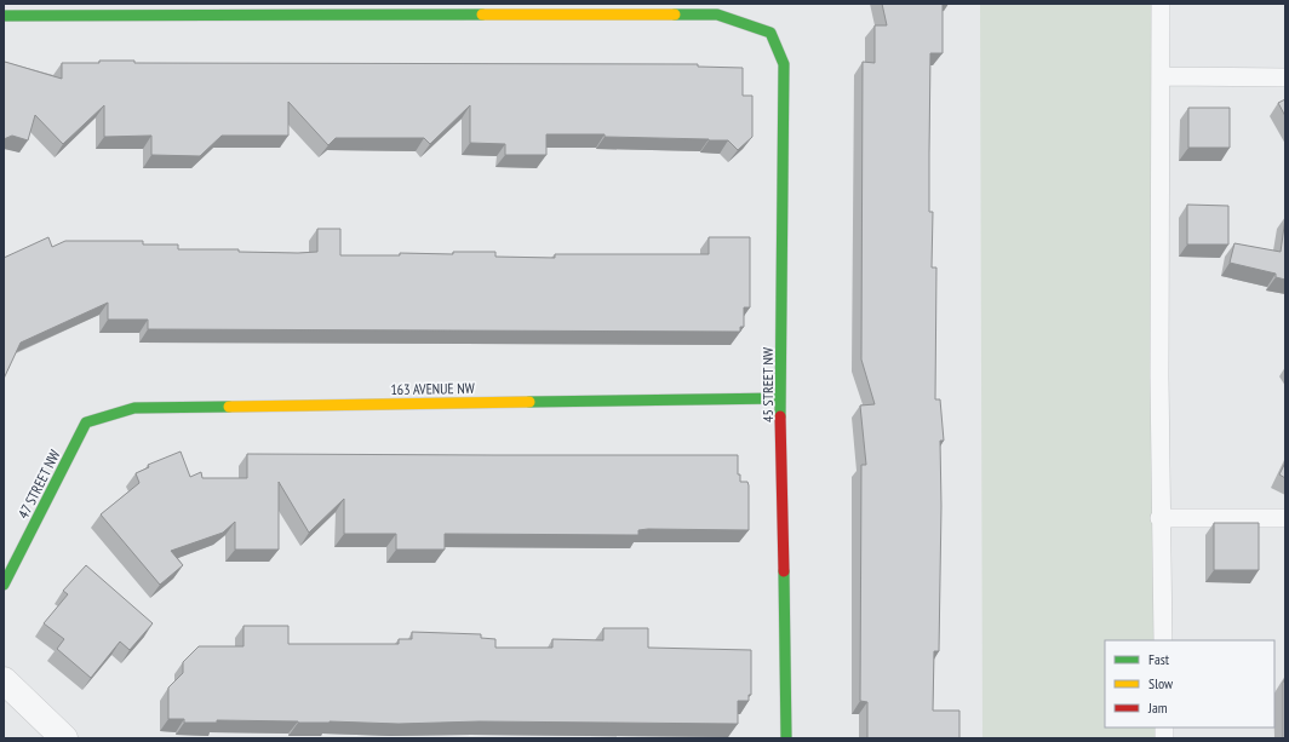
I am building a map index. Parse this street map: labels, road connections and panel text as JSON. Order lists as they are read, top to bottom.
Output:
{
  "streets": {
    "street": ["45 STREET NW", "163 AVENUE NW", "47 STREET NW"]
  },
  "crossings": [
    ["45 STREET NW", "163 AVENUE NW"],
    ["163 AVENUE NW", "47 STREET NW"]
  ],
  "legend": ["Fast", "Slow", "Jam"]
}
